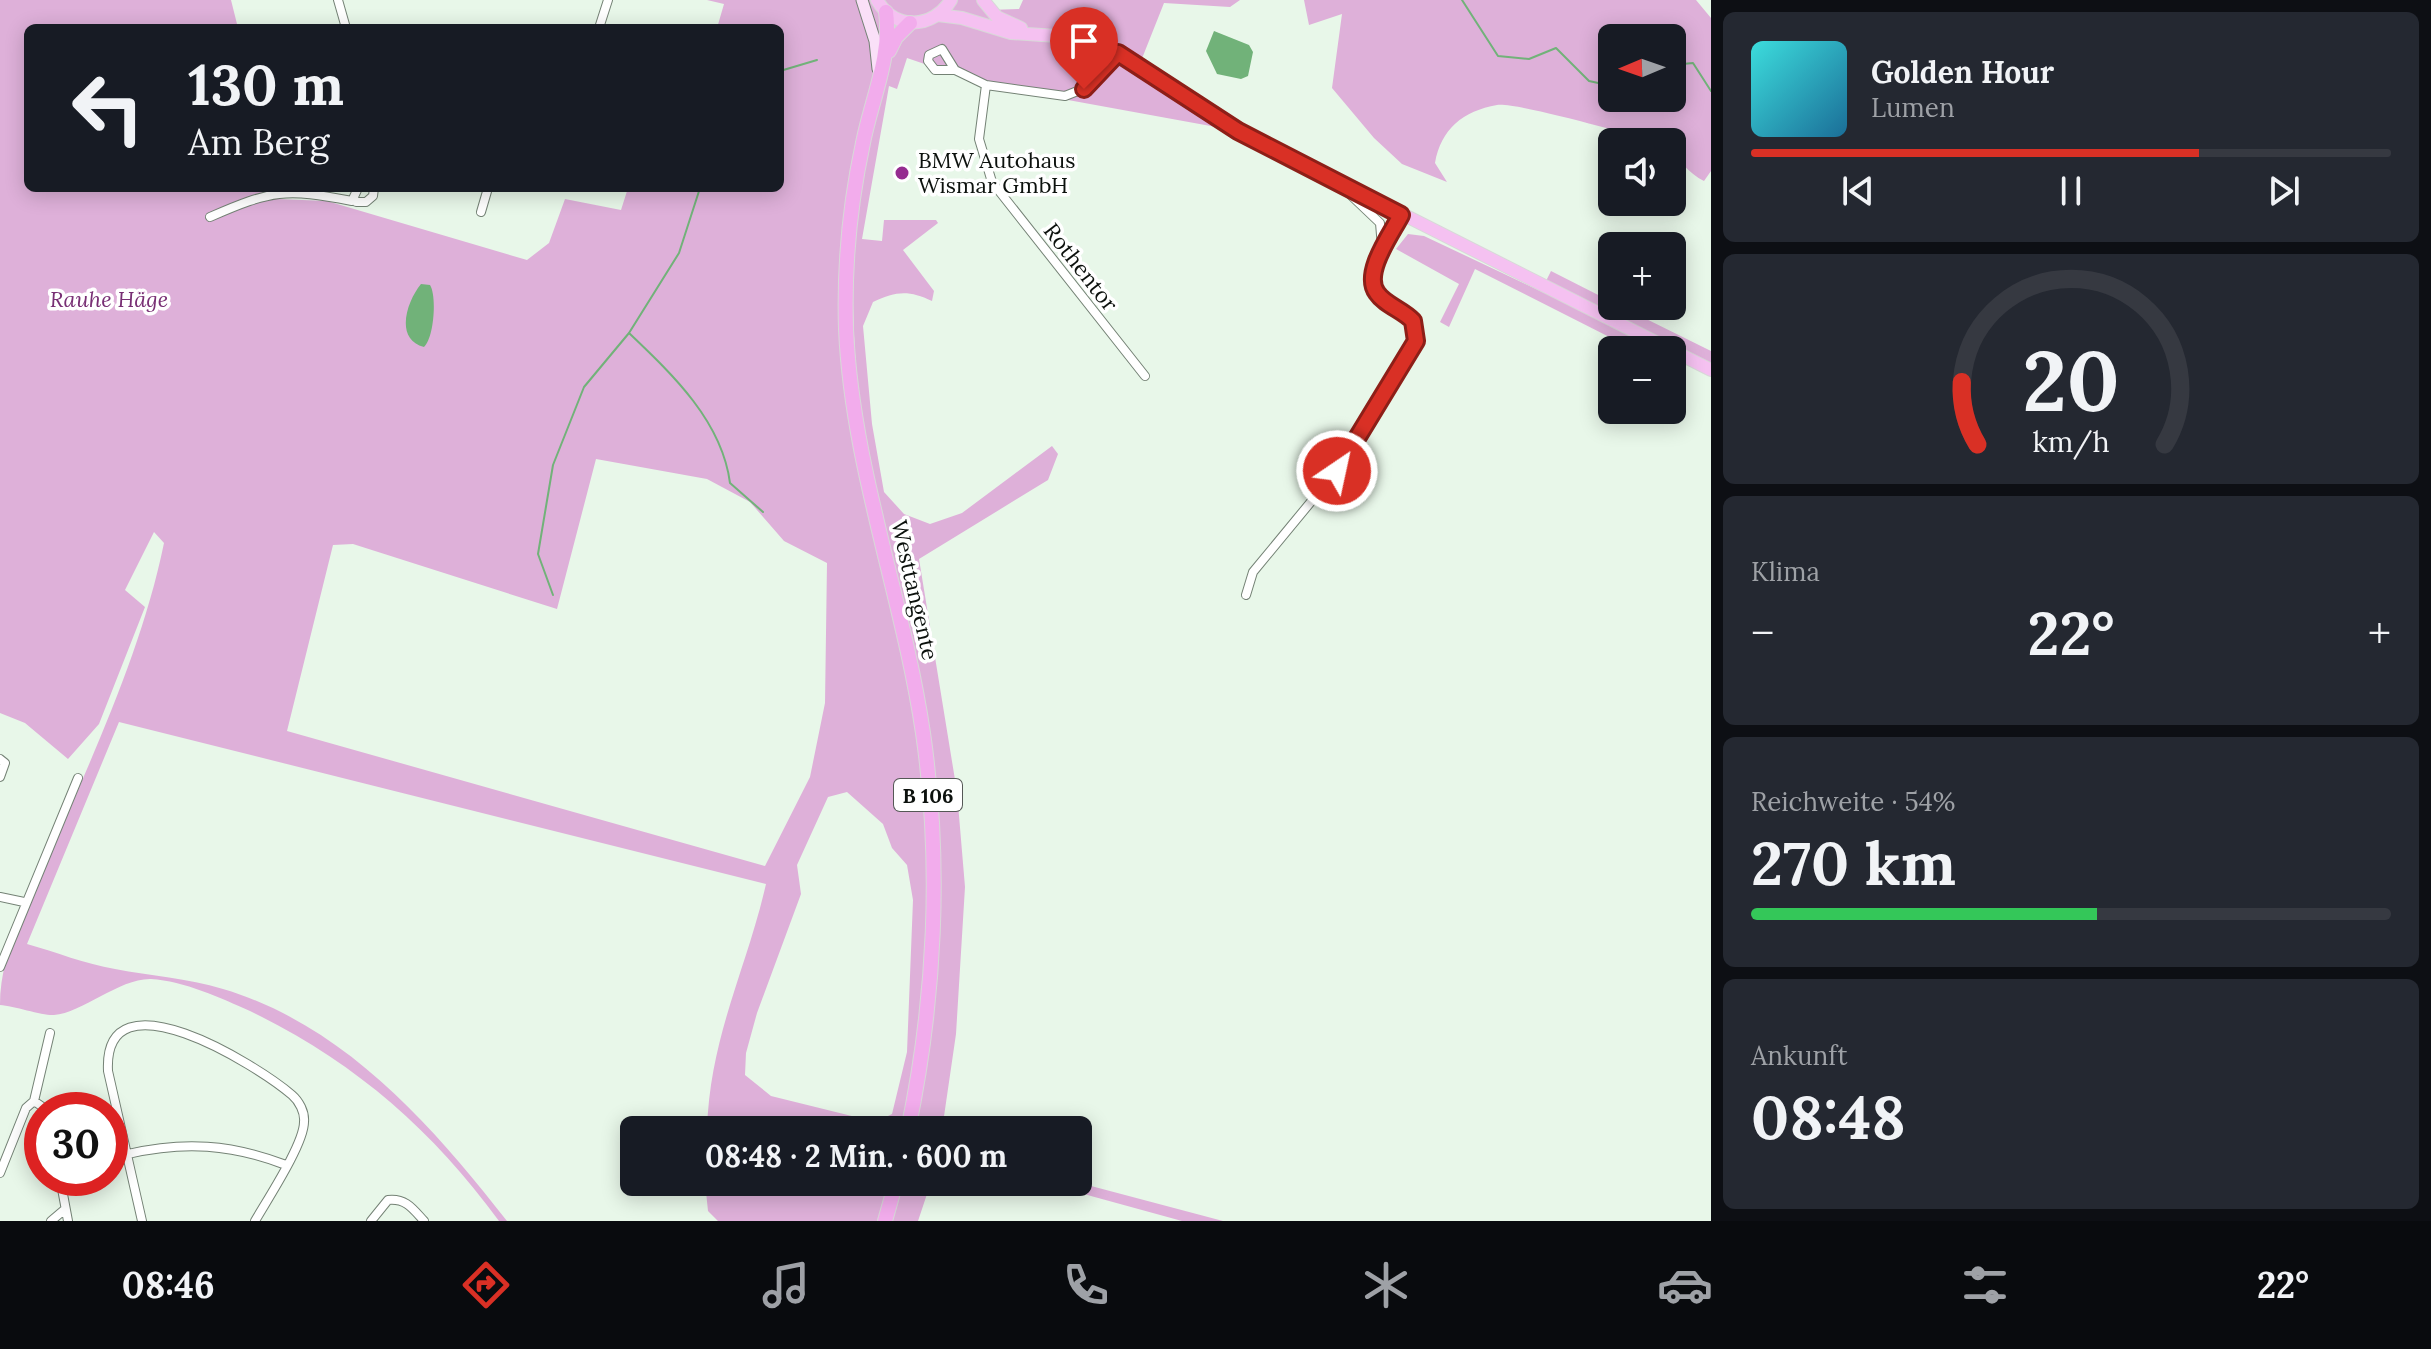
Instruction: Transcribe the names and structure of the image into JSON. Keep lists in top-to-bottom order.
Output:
{
  "streets": {
    "highway": ["Westtangente", "B 106"],
    "street": ["Rothentor"]
  },
  "crossings": [
    ["Westtangente", "B 106"]
  ],
  "parks": ["Rauhe Häge"],
  "places": ["BMW Autohaus Wismar GmbH"],
  "north": "left",
  "page": {
    "map_buttons": ["+", "−"],
    "turn": ["130 m", "Am Berg"],
    "song": ["Golden Hour", "Lumen"],
    "tile": [
      "Klima",
      ["Reichweite · 54%", "270 km"],
      ["Ankunft", "08:48"]
    ],
    "heat": ["−", "22°", "+"],
    "limit": "30",
    "trip": "08:48 · 2 Min. · 600 m",
    "tabs": ["08:46", "22°"],
    "gauge": ["20", "km/h"]
  }
}
